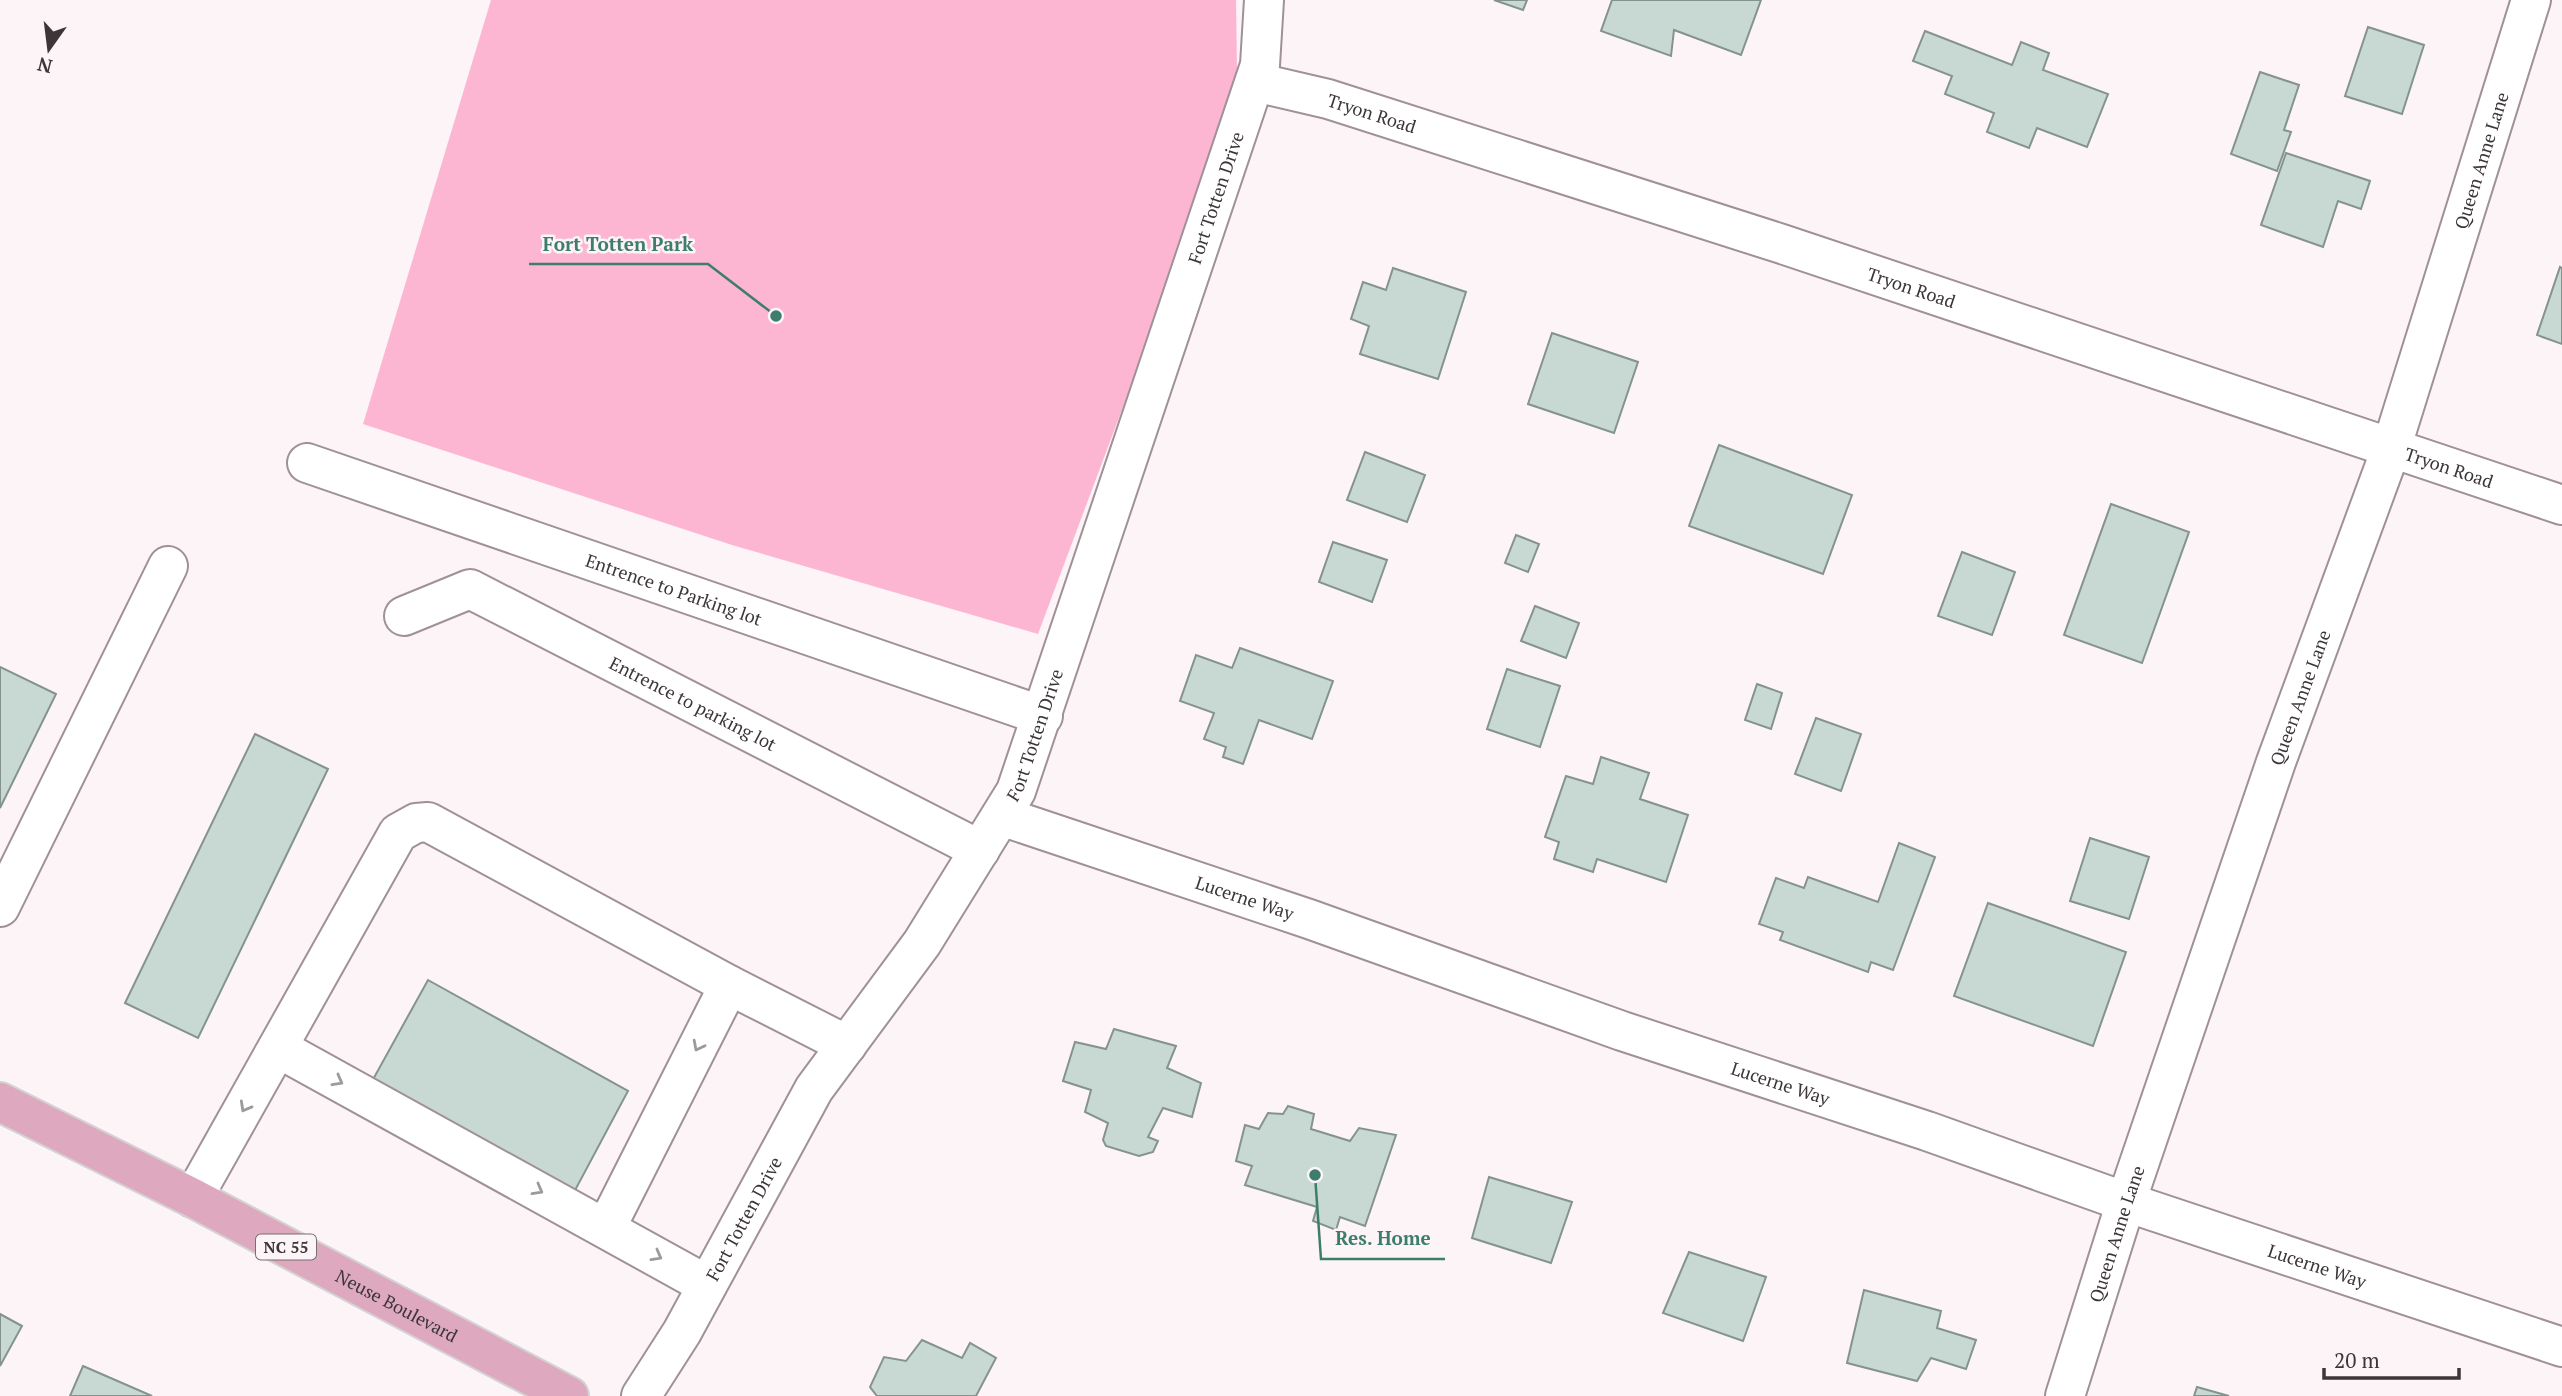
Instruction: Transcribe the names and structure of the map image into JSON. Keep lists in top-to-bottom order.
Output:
{
  "streets": {
    "main road": ["NC 55", "Neuse Boulevard"],
    "street": [
      "Tryon Road",
      "Queen Anne Lane",
      "Fort Totten Drive",
      "Entrence to Parking lot",
      "Entrence to parking lot",
      "Lucerne Way"
    ]
  },
  "crossings": [
    ["Tryon Road", "Queen Anne Lane"],
    ["Tryon Road", "Fort Totten Drive"],
    ["Queen Anne Lane", "Lucerne Way"],
    ["Fort Totten Drive", "Entrence to Parking lot"],
    ["Fort Totten Drive", "Entrence to parking lot"],
    ["Fort Totten Drive", "Lucerne Way"]
  ],
  "places": ["Fort Totten Park", "Res. Home"],
  "scale_bar": "20 m",
  "north": "bottom"
}
